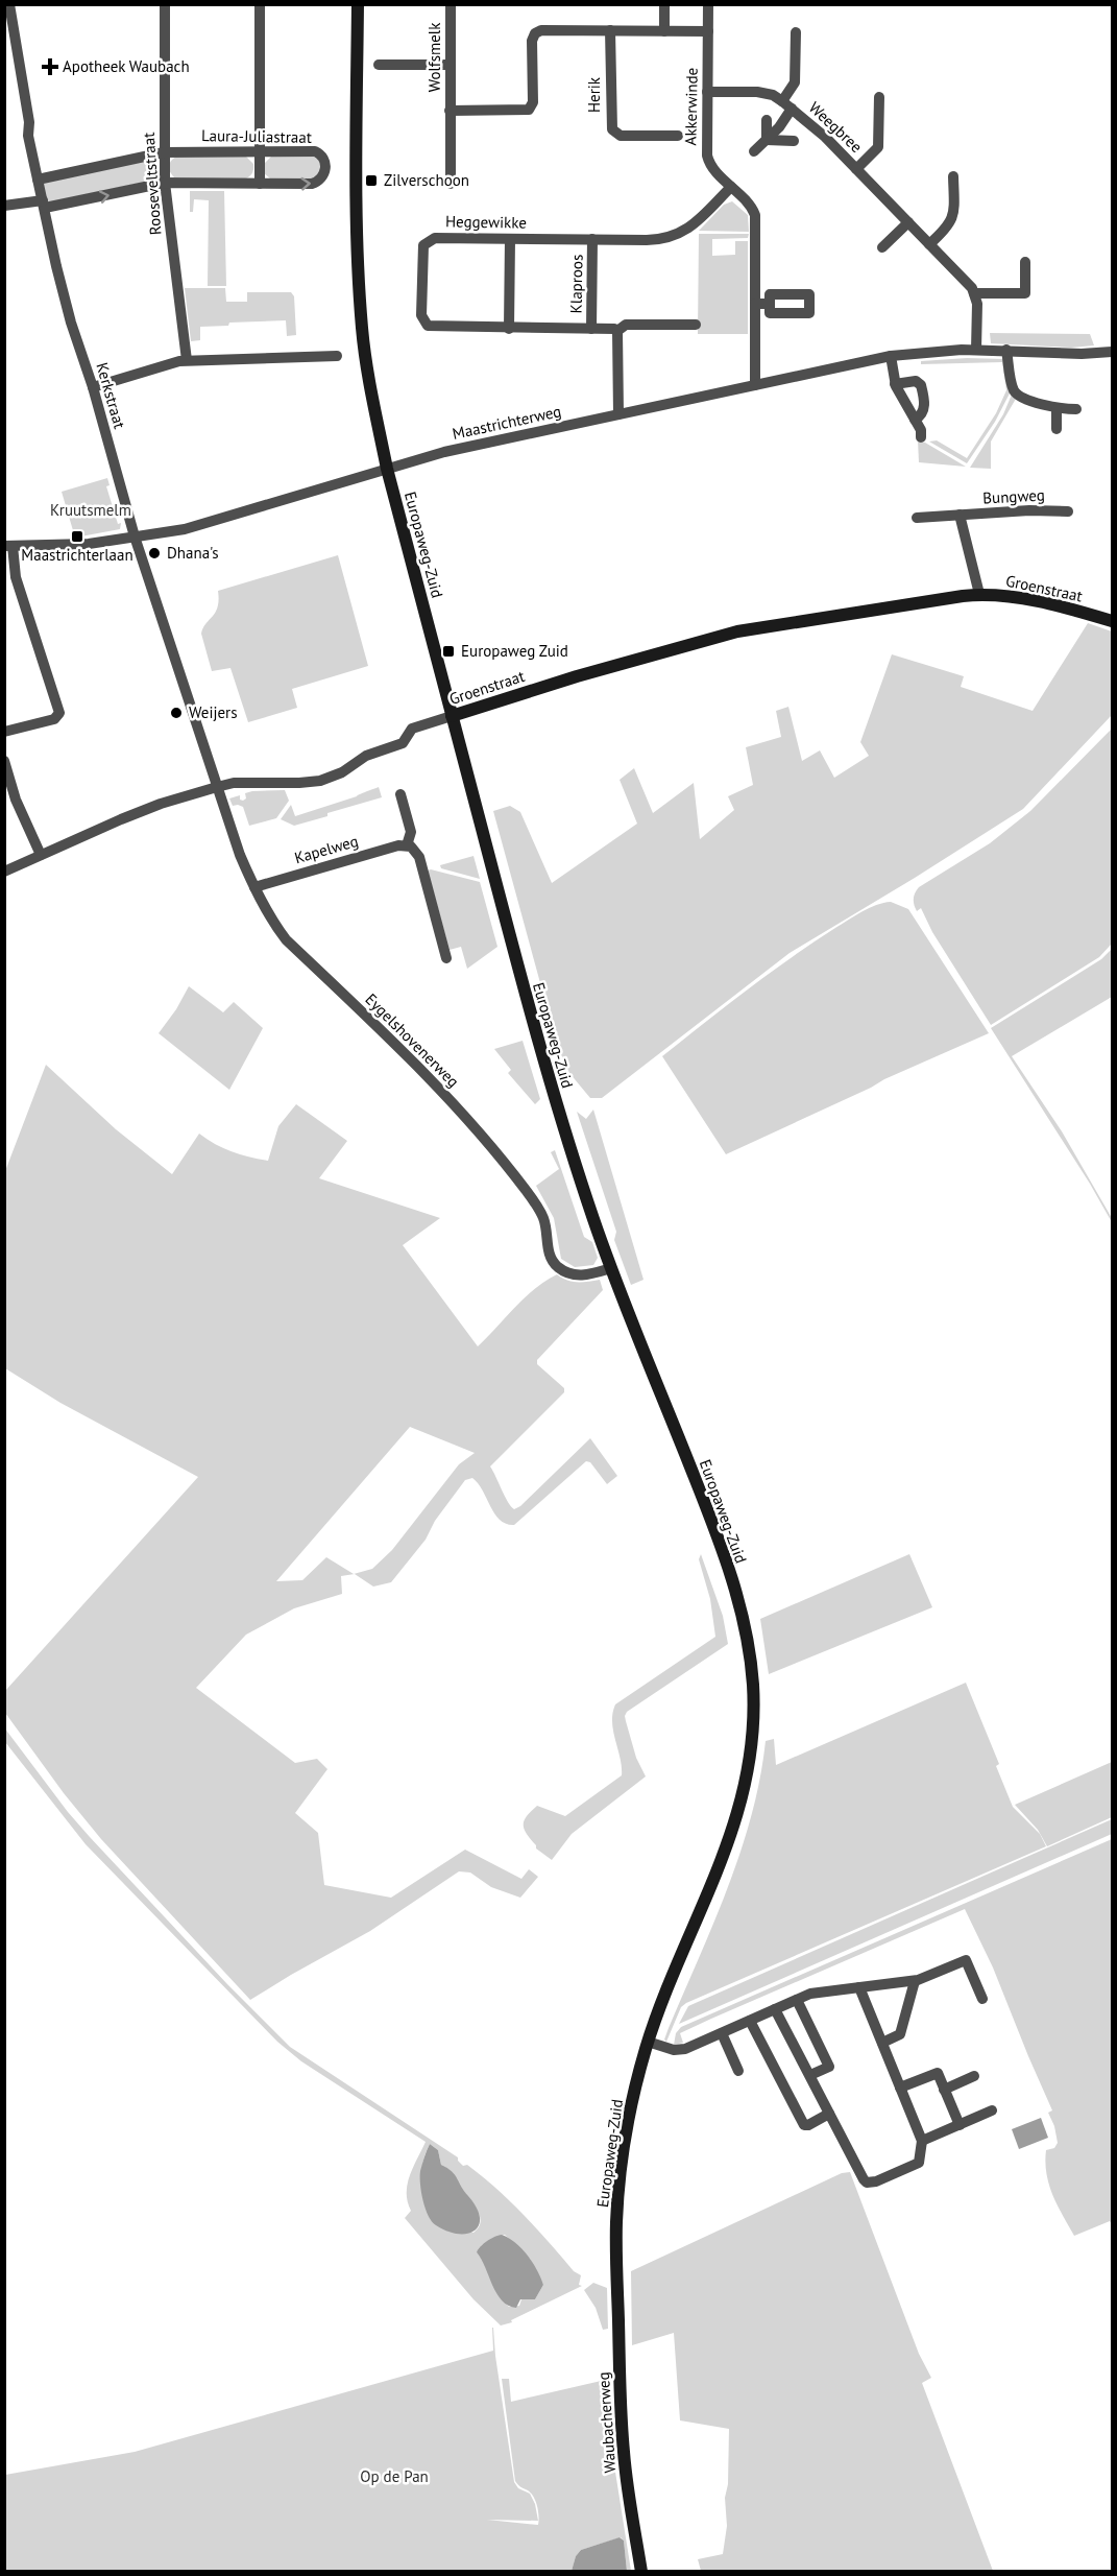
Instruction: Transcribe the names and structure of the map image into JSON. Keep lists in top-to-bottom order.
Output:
{
  "streets": {
    "street": [
      "Wolfsmelk",
      "Herik",
      "Akkerwinde",
      "Weegbree",
      "Laura-Juliastraat",
      "Rooseveltstraat",
      "Heggewikke",
      "Klaproos",
      "Kerkstraat",
      "Maastrichterweg",
      "Bungweg",
      "Europaweg-Zuid",
      "Groenstraat",
      "Kapelweg",
      "Eygelshovenerweg",
      "Waubacherweg"
    ]
  },
  "crossings": [
    ["Wolfsmelk", "Herik"],
    ["Wolfsmelk", "Akkerwinde"],
    ["Akkerwinde", "Weegbree"],
    ["Akkerwinde", "Heggewikke"],
    ["Akkerwinde", "Maastrichterweg"],
    ["Laura-Juliastraat", "Rooseveltstraat"],
    ["Laura-Juliastraat", "Kerkstraat"],
    ["Heggewikke", "Klaproos"],
    ["Kerkstraat", "Maastrichterweg"],
    ["Kerkstraat", "Groenstraat"],
    ["Kerkstraat", "Eygelshovenerweg"],
    ["Maastrichterweg", "Europaweg-Zuid"],
    ["Europaweg-Zuid", "Groenstraat"],
    ["Europaweg-Zuid", "Eygelshovenerweg"],
    ["Europaweg-Zuid", "Waubacherweg"],
    ["Groenstraat", "Eygelshovenerweg"],
    ["Kapelweg", "Eygelshovenerweg"]
  ],
  "parks": ["Kruutsmelm", "Op de Pan"],
  "places": {
    "health": ["Apotheek Waubach"],
    "transit": ["Zilverschoon", "Maastrichterlaan", "Europaweg Zuid"],
    "other": ["Dhana's", "Weijers"]
  }
}
